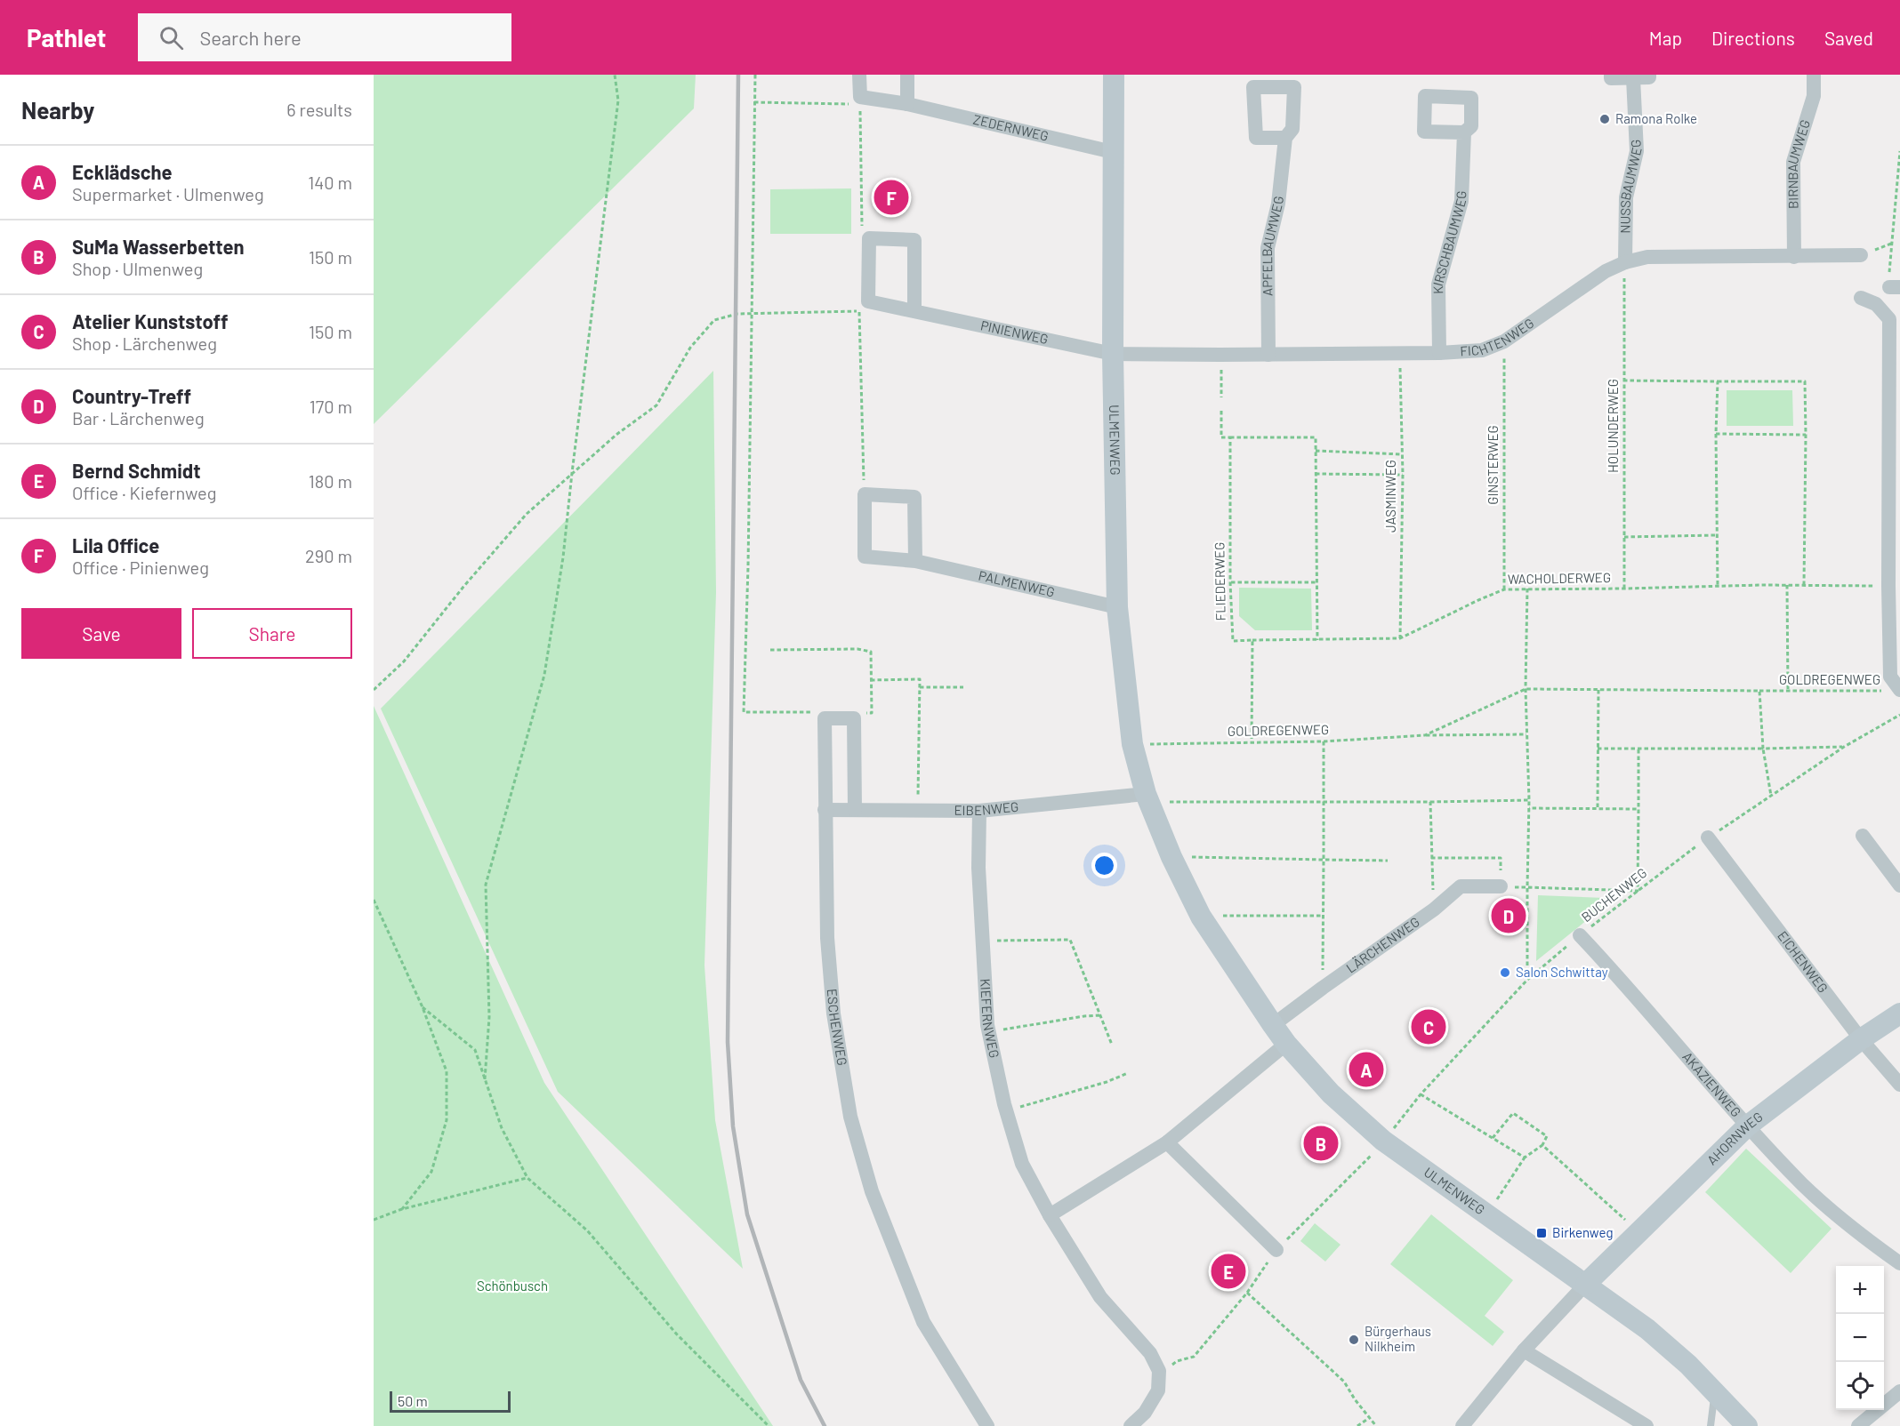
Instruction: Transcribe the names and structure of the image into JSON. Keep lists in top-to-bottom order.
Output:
{
  "streets": {
    "street": [
      "ZEDERNWEG",
      "BIRNBAUMWEG",
      "NUSSBAUMWEG",
      "KIRSCHBAUMWEG",
      "APFELBAUMWEG",
      "PINIENWEG",
      "FICHTENWEG",
      "ULMENWEG",
      "PALMENWEG",
      "EIBENWEG",
      "LÄRCHENWEG",
      "EICHENWEG",
      "KIEFERNWEG",
      "ESCHENWEG",
      "AKAZIENWEG",
      "AHORNWEG"
    ],
    "path": [
      "HOLUNDERWEG",
      "GINSTERWEG",
      "JASMINWEG",
      "WACHOLDERWEG",
      "FLIEDERWEG",
      "GOLDREGENWEG",
      "BUCHENWEG"
    ]
  },
  "crossings": [
    ["ZEDERNWEG", "ULMENWEG"],
    ["BIRNBAUMWEG", "FICHTENWEG"],
    ["NUSSBAUMWEG", "FICHTENWEG"],
    ["NUSSBAUMWEG", "HOLUNDERWEG"],
    ["KIRSCHBAUMWEG", "FICHTENWEG"],
    ["APFELBAUMWEG", "FICHTENWEG"],
    ["PINIENWEG", "FICHTENWEG"],
    ["PINIENWEG", "ULMENWEG"],
    ["FICHTENWEG", "HOLUNDERWEG"],
    ["FICHTENWEG", "ULMENWEG"],
    ["FICHTENWEG", "GINSTERWEG"],
    ["FICHTENWEG", "JASMINWEG"],
    ["HOLUNDERWEG", "WACHOLDERWEG"],
    ["ULMENWEG", "PALMENWEG"],
    ["ULMENWEG", "GOLDREGENWEG"],
    ["ULMENWEG", "EIBENWEG"],
    ["ULMENWEG", "BUCHENWEG"],
    ["ULMENWEG", "LÄRCHENWEG"],
    ["ULMENWEG", "AHORNWEG"],
    ["GINSTERWEG", "WACHOLDERWEG"],
    ["JASMINWEG", "WACHOLDERWEG"],
    ["WACHOLDERWEG", "FLIEDERWEG"],
    ["GOLDREGENWEG", "BUCHENWEG"],
    ["EIBENWEG", "KIEFERNWEG"],
    ["EIBENWEG", "ESCHENWEG"],
    ["BUCHENWEG", "EICHENWEG"],
    ["BUCHENWEG", "AKAZIENWEG"],
    ["EICHENWEG", "AHORNWEG"],
    ["AKAZIENWEG", "AHORNWEG"]
  ],
  "parks": ["Schönbusch"],
  "places": {
    "other": ["Ramona Rolke", "Salon Schwittay", "Bürgerhaus Nilkheim"],
    "transit": ["Birkenweg"]
  },
  "scale_bar": "50 m",
  "page": {
    "header": "Pathlet",
    "search": "Search here",
    "nav": ["Map", "Directions", "Saved"],
    "heading": ["Nearby", "6 results"],
    "list": [
      {
        "mark": "A",
        "name": "Ecklädsche",
        "note": "Supermarket · Ulmenweg",
        "value": "140 m"
      },
      {
        "mark": "B",
        "name": "SuMa Wasserbetten",
        "note": "Shop · Ulmenweg",
        "value": "150 m"
      },
      {
        "mark": "C",
        "name": "Atelier Kunststoff",
        "note": "Shop · Lärchenweg",
        "value": "150 m"
      },
      {
        "mark": "D",
        "name": "Country-Treff",
        "note": "Bar · Lärchenweg",
        "value": "170 m"
      },
      {
        "mark": "E",
        "name": "Bernd Schmidt",
        "note": "Office · Kiefernweg",
        "value": "180 m"
      },
      {
        "mark": "F",
        "name": "Lila Office",
        "note": "Office · Pinienweg",
        "value": "290 m"
      }
    ],
    "pins": [
      "F",
      "D",
      "C",
      "A",
      "B",
      "E"
    ],
    "buttons": ["Save", "Share"],
    "map_buttons": ["+", "−"],
    "scale": "50 m"
  }
}
